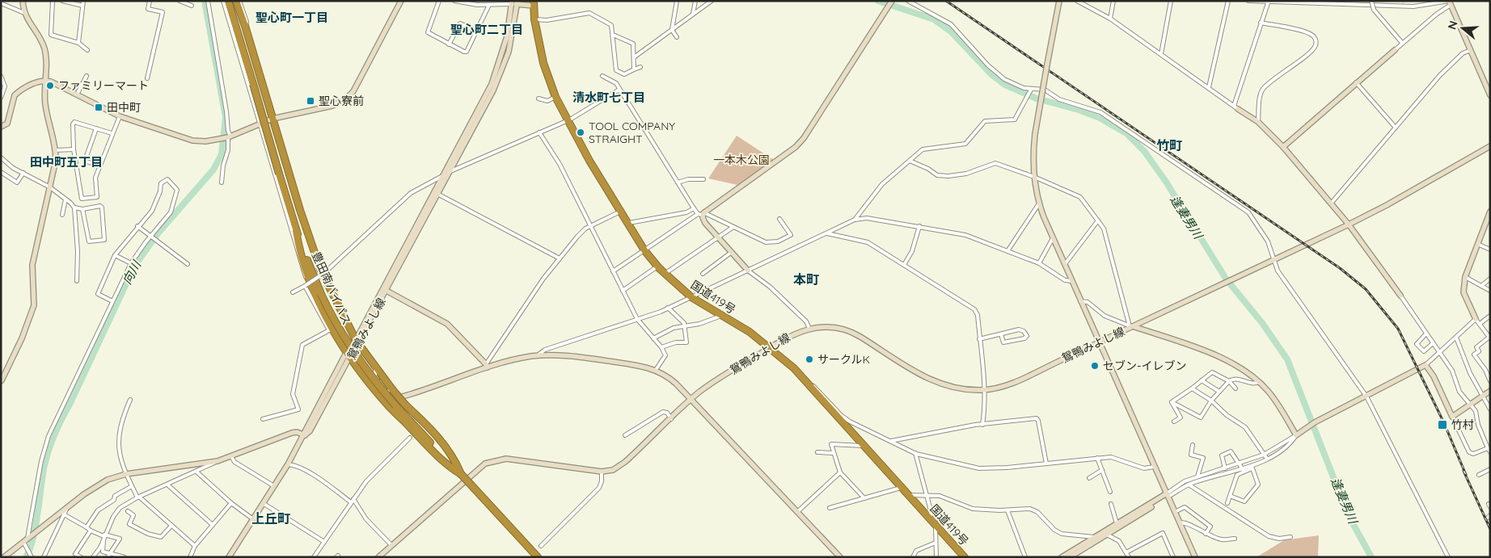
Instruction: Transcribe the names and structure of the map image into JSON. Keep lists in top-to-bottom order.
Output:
{
  "streets": {
    "highway": ["豊田南バイパス", "国道419号"],
    "street": ["鴛鴨みよし線"]
  },
  "crossings": [
    ["国道419号", "鴛鴨みよし線"]
  ],
  "districts": [
    "聖心町一丁目",
    "聖心町二丁目",
    "清水町七丁目",
    "竹町",
    "田中町五丁目",
    "本町",
    "上丘町"
  ],
  "water": ["逢妻男川", "向川"],
  "parks": ["一本木公園"],
  "places": {
    "other": [
      "ファミリーマート",
      "TOOL COMPANY STRAIGHT",
      "サークルK",
      "セブン-イレブン"
    ],
    "transit": ["聖心寮前", "田中町", "竹村"]
  },
  "north": "left"
}
